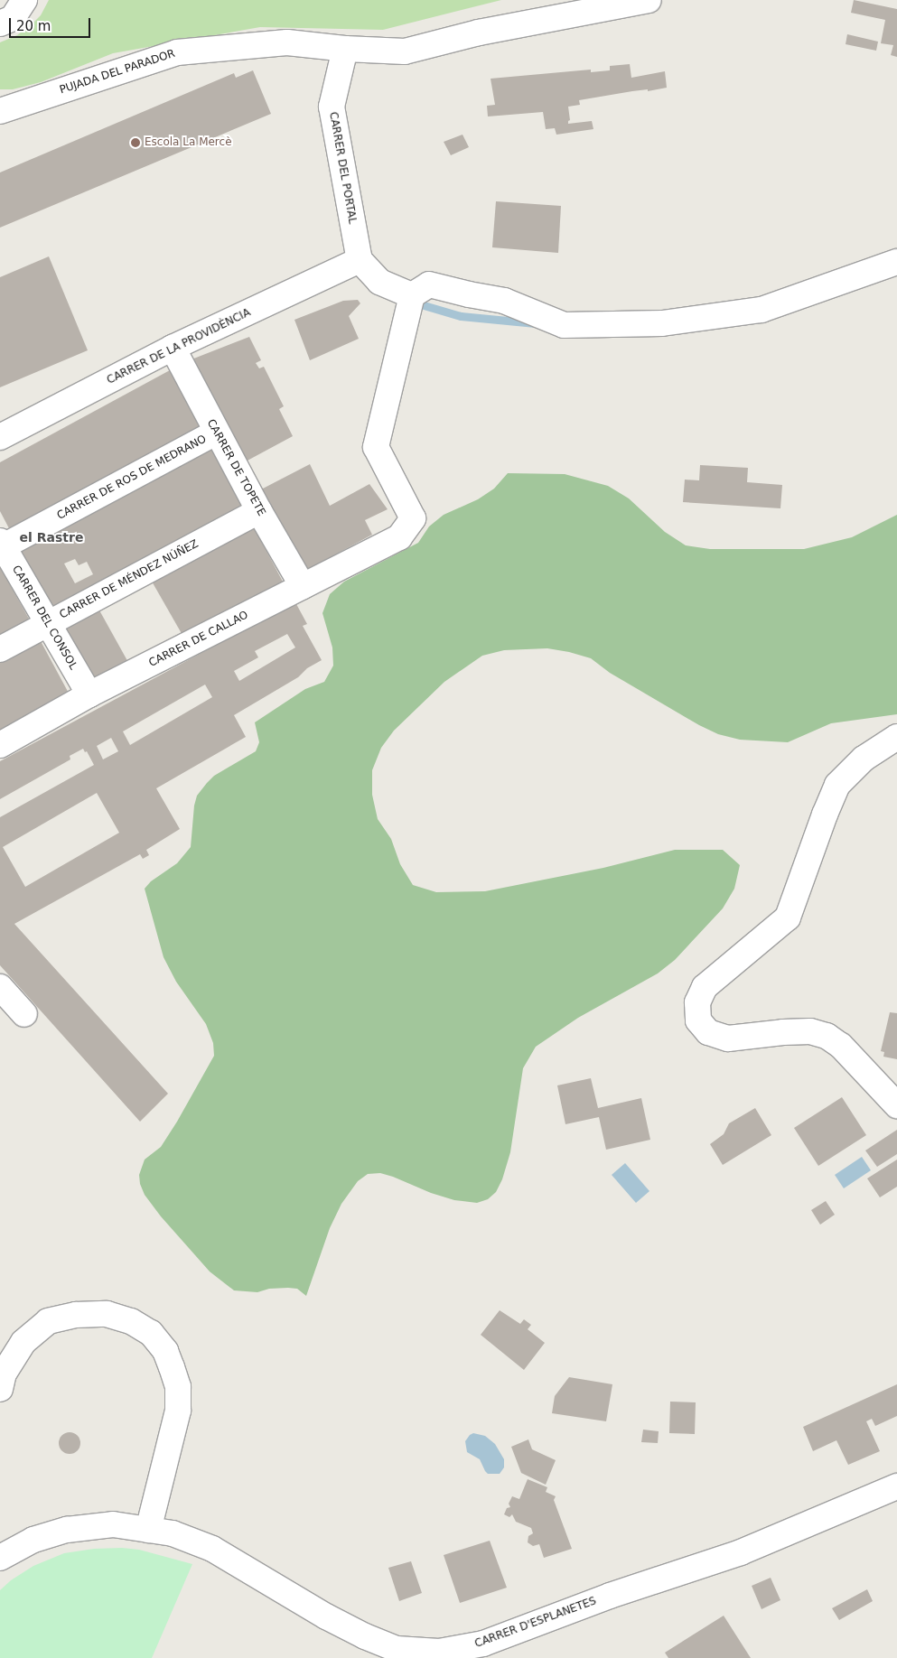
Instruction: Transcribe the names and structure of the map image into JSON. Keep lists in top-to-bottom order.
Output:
{
  "streets": {
    "street": [
      "PUJADA DEL PARADOR",
      "CARRER DEL PORTAL",
      "CARRER DE LA PROVIDÈNCIA",
      "CARRER DE TOPETE",
      "CARRER DE ROS DE MEDRANO",
      "CARRER DE MÉNDEZ NÚÑEZ",
      "CARRER DEL CONSOL",
      "CARRER DE CALLAO",
      "CARRER D'ESPLANETES"
    ]
  },
  "crossings": [
    ["PUJADA DEL PARADOR", "CARRER DEL PORTAL"],
    ["CARRER DEL PORTAL", "CARRER DE LA PROVIDÈNCIA"],
    ["CARRER DE LA PROVIDÈNCIA", "CARRER DE TOPETE"],
    ["CARRER DE TOPETE", "CARRER DE ROS DE MEDRANO"],
    ["CARRER DE TOPETE", "CARRER DE MÉNDEZ NÚÑEZ"],
    ["CARRER DE TOPETE", "CARRER DE CALLAO"],
    ["CARRER DE ROS DE MEDRANO", "CARRER DEL CONSOL"],
    ["CARRER DE MÉNDEZ NÚÑEZ", "CARRER DEL CONSOL"],
    ["CARRER DEL CONSOL", "CARRER DE CALLAO"]
  ],
  "districts": ["el Rastre"],
  "places": ["Escola La Mercè"],
  "scale_bar": "20 m"
}
